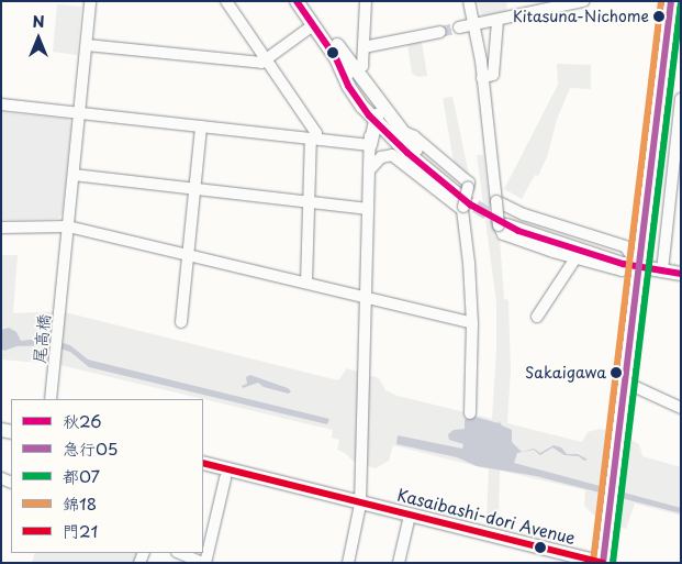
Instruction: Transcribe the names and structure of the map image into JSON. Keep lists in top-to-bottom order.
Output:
{
  "streets": {
    "main road": ["Kasaibashi-dori Avenue"],
    "street": ["尾高橋"]
  },
  "places": ["Kitasuna-Nichome", "Sakaigawa"],
  "lines": [
    "transit line 秋26",
    "transit line 急行05",
    "transit line 錦18",
    "transit line 都07",
    "transit line 門21"
  ],
  "legend": [
    "秋26",
    "急行05",
    "都07",
    "錦18",
    "門21"
  ],
  "north": "top"
}
